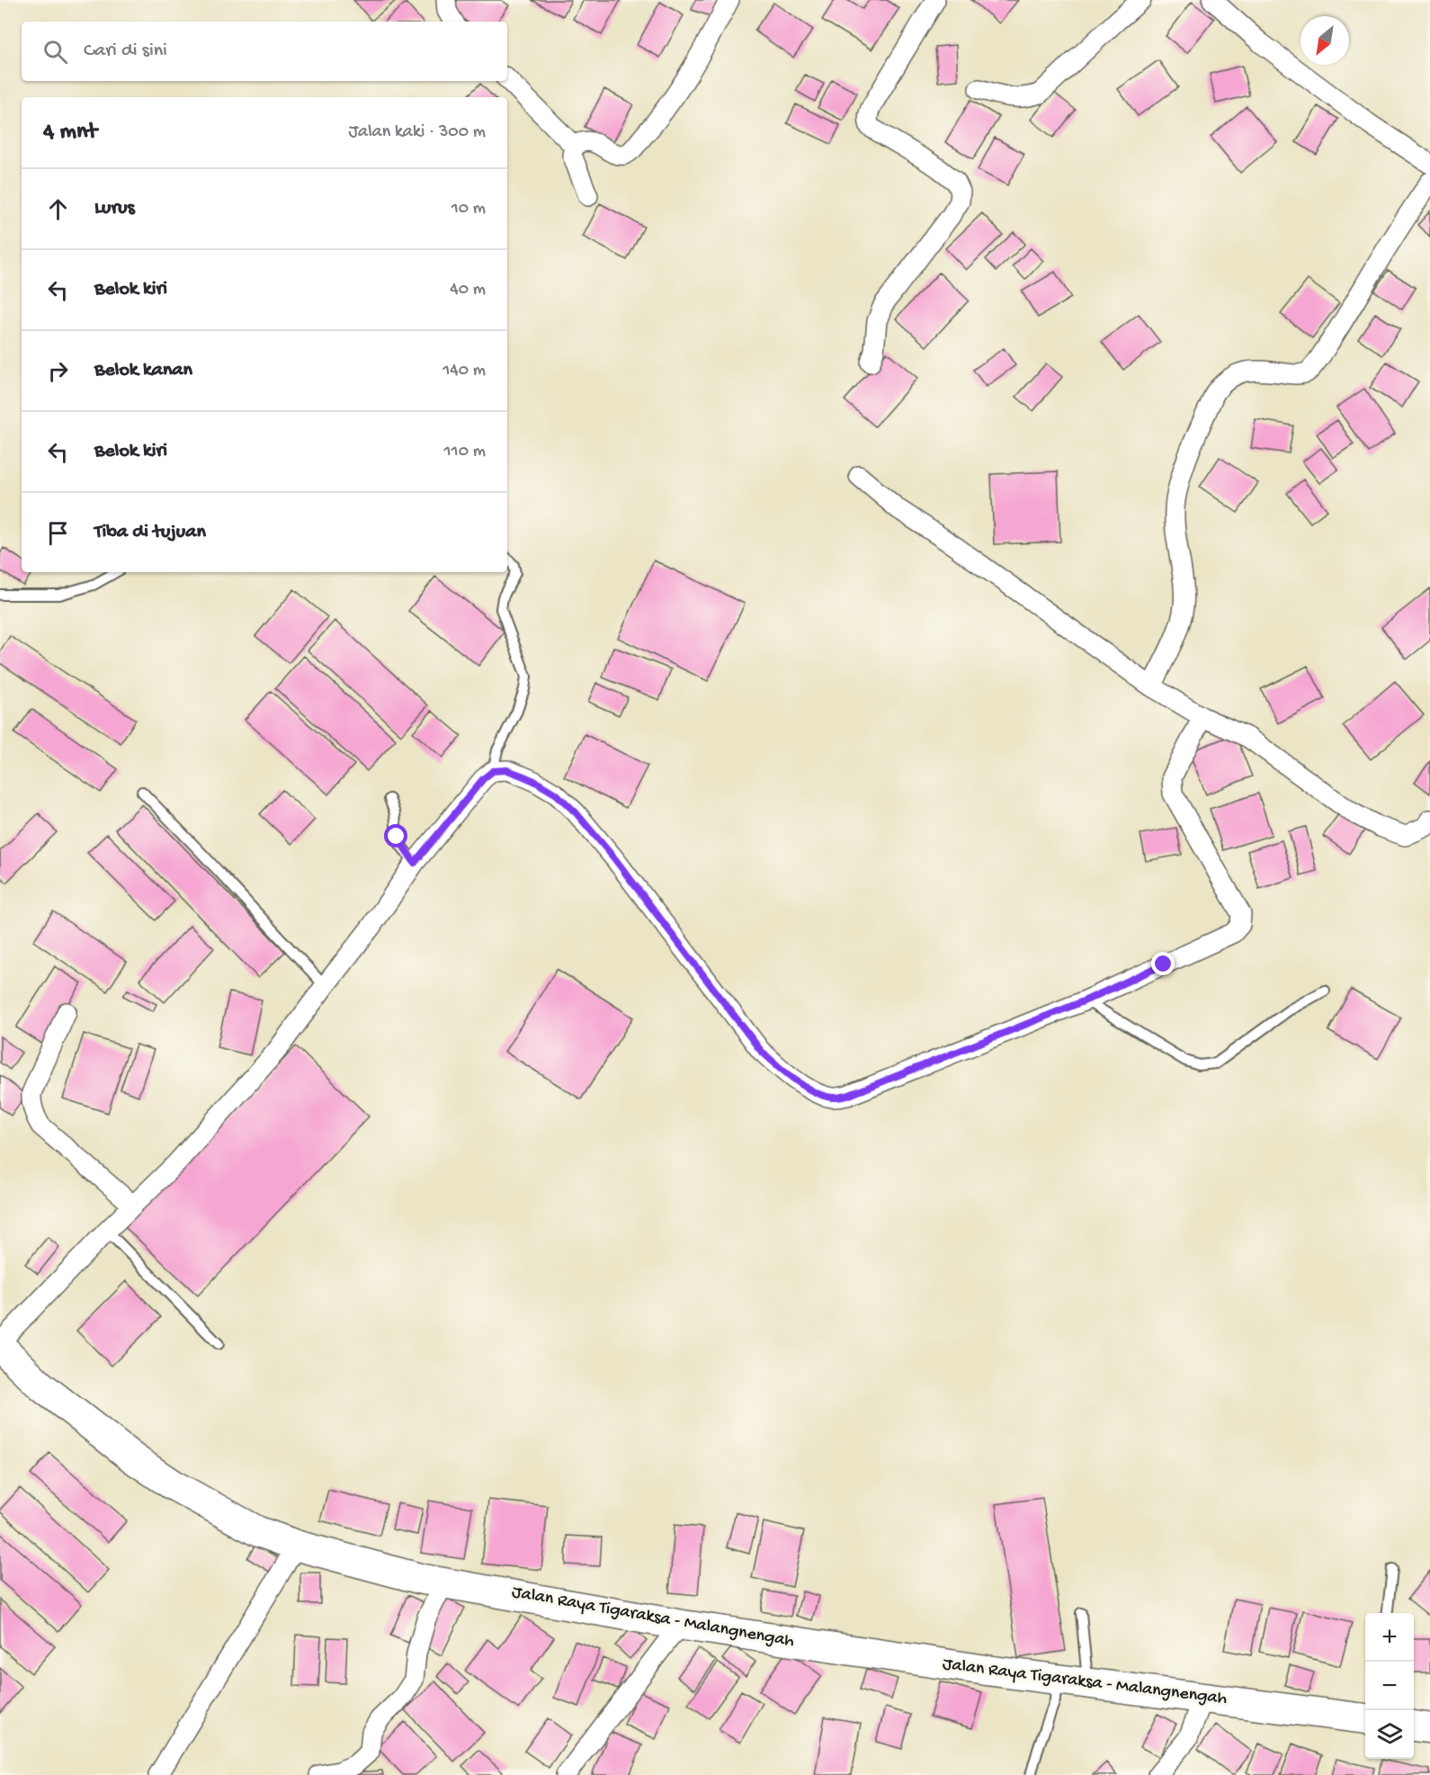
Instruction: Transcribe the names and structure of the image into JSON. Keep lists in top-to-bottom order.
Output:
{
  "streets": {
    "main road": ["Jalan Raya Tigaraksa - Malangnengah"]
  },
  "north": "bottom left",
  "page": {
    "search": "Cari di sini",
    "heading": ["4 mnt", "Jalan kaki · 300 m"],
    "list": [
      ["Lurus", "10 m"],
      ["Belok kiri", "40 m"],
      ["Belok kanan", "140 m"],
      ["Belok kiri", "110 m"],
      "Tiba di tujuan"
    ],
    "map_buttons": ["+", "−"]
  }
}
